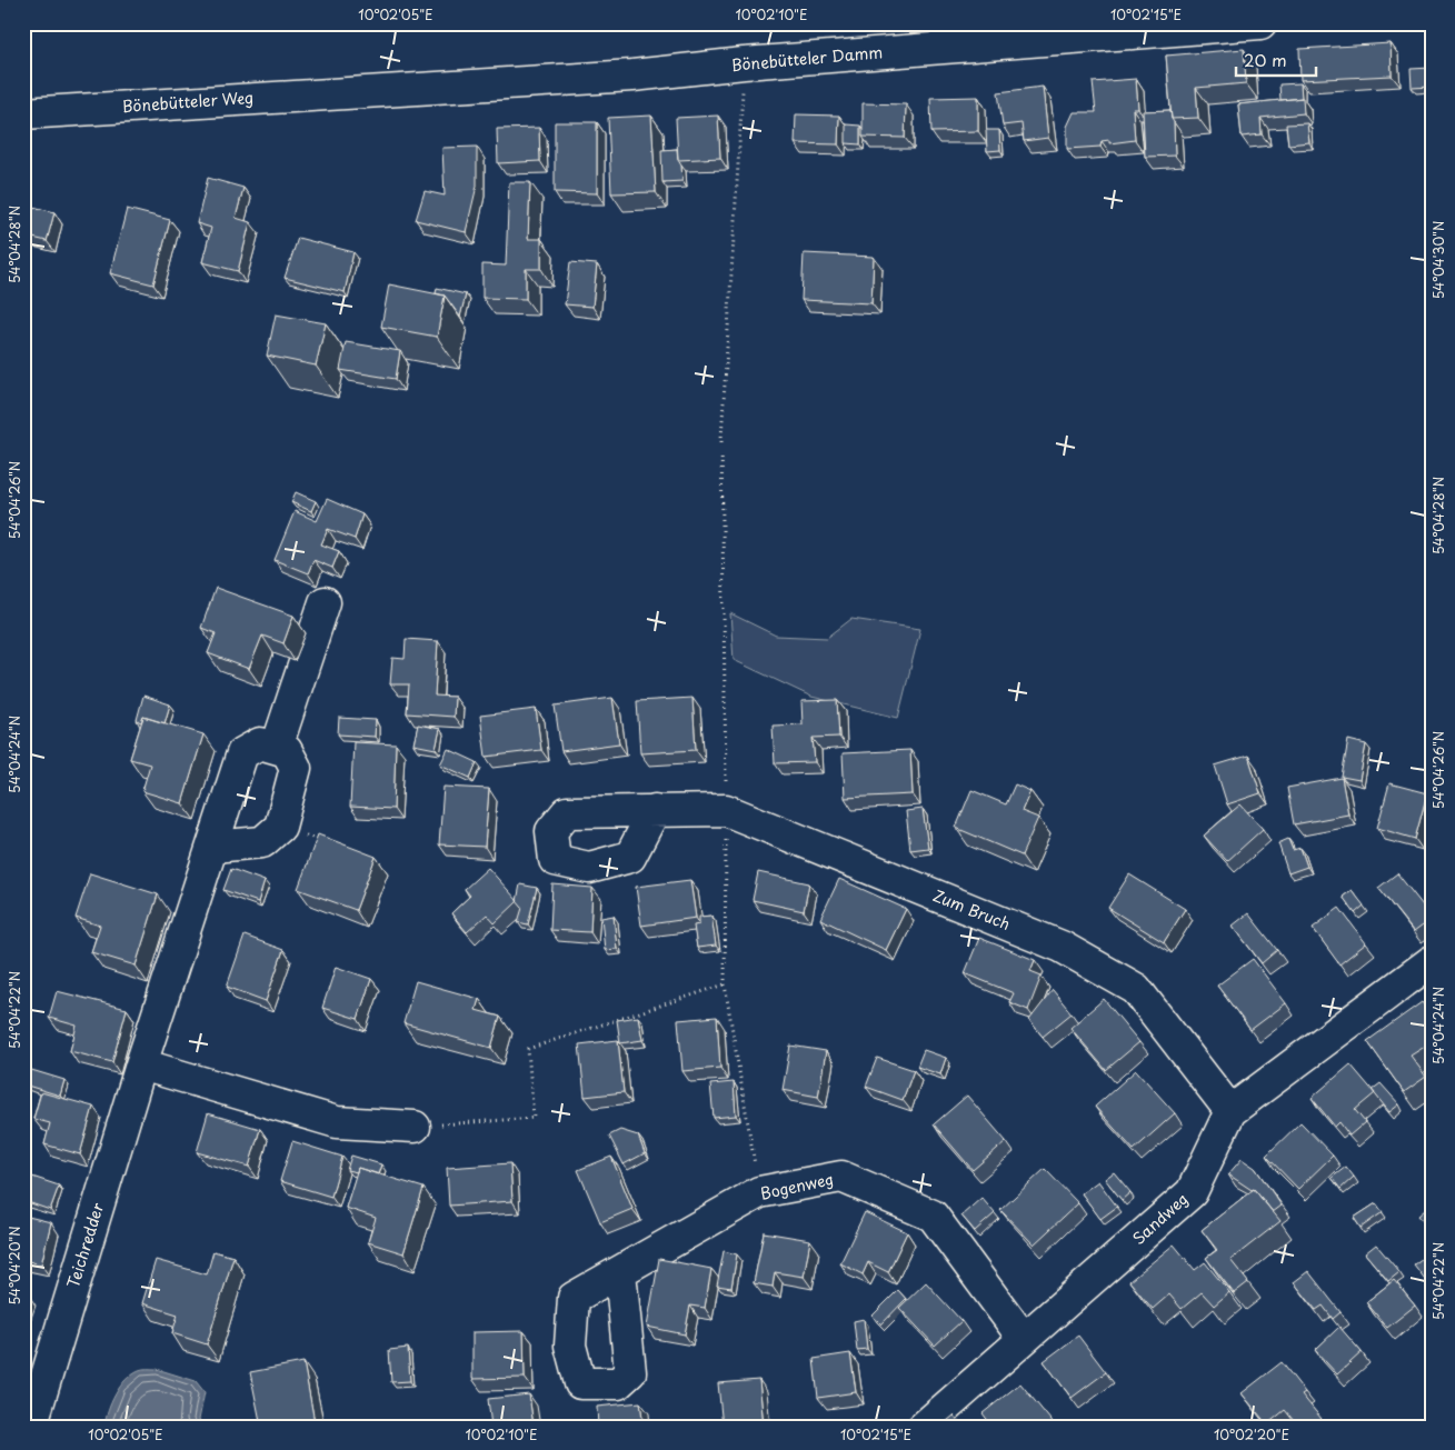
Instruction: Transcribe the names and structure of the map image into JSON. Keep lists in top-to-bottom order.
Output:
{
  "streets": {
    "street": [
      "Bönebütteler Damm",
      "Bönebütteler Weg",
      "Zum Bruch",
      "Bogenweg",
      "Sandweg",
      "Teichredder"
    ]
  },
  "crossings": [
    ["Bönebütteler Damm", "Bönebütteler Weg"],
    ["Zum Bruch", "Sandweg"],
    ["Bogenweg", "Sandweg"]
  ],
  "scale_bar": "20 m",
  "coordinates": [
    "10°02'05\"E",
    "10°02'10\"E",
    "10°02'15\"E",
    "54°04'28\"N",
    "54°04'30\"N",
    "54°04'26\"N",
    "54°04'24\"N",
    "54°04'22\"N",
    "54°04'20\"N",
    "10°02'20\"E"
  ]
}
